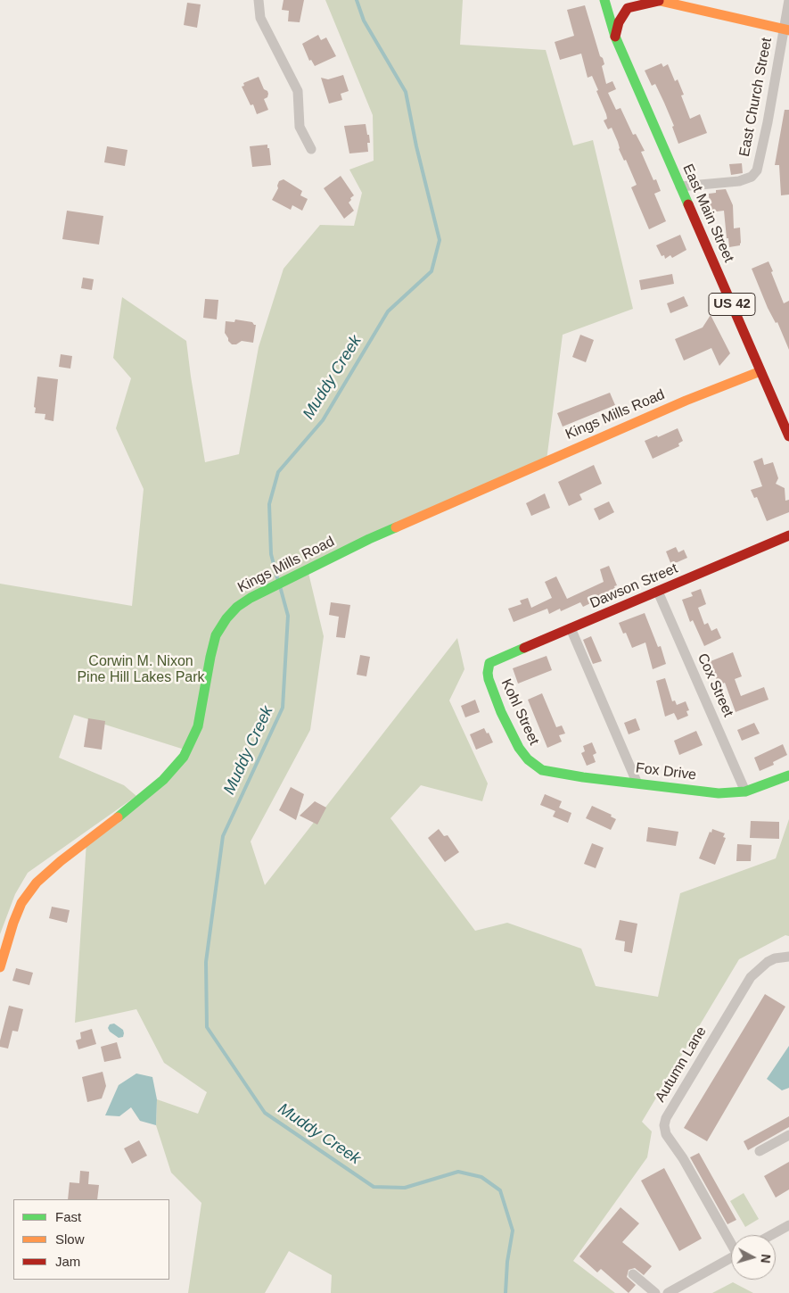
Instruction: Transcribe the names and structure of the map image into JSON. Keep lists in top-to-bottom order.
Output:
{
  "streets": {
    "street": [
      "East Church Street",
      "East Main Street",
      "US 42",
      "Kings Mills Road",
      "Dawson Street",
      "Cox Street",
      "Kohl Street",
      "Fox Drive",
      "Autumn Lane"
    ]
  },
  "crossings": [
    ["East Church Street", "East Main Street"],
    ["East Main Street", "Kings Mills Road"],
    ["Dawson Street", "Cox Street"],
    ["Dawson Street", "Kohl Street"],
    ["Cox Street", "Fox Drive"],
    ["Kohl Street", "Fox Drive"]
  ],
  "water": ["Muddy Creek"],
  "parks": ["Corwin M. Nixon Pine Hill Lakes Park"],
  "legend": ["Fast", "Slow", "Jam"],
  "north": "right"
}
